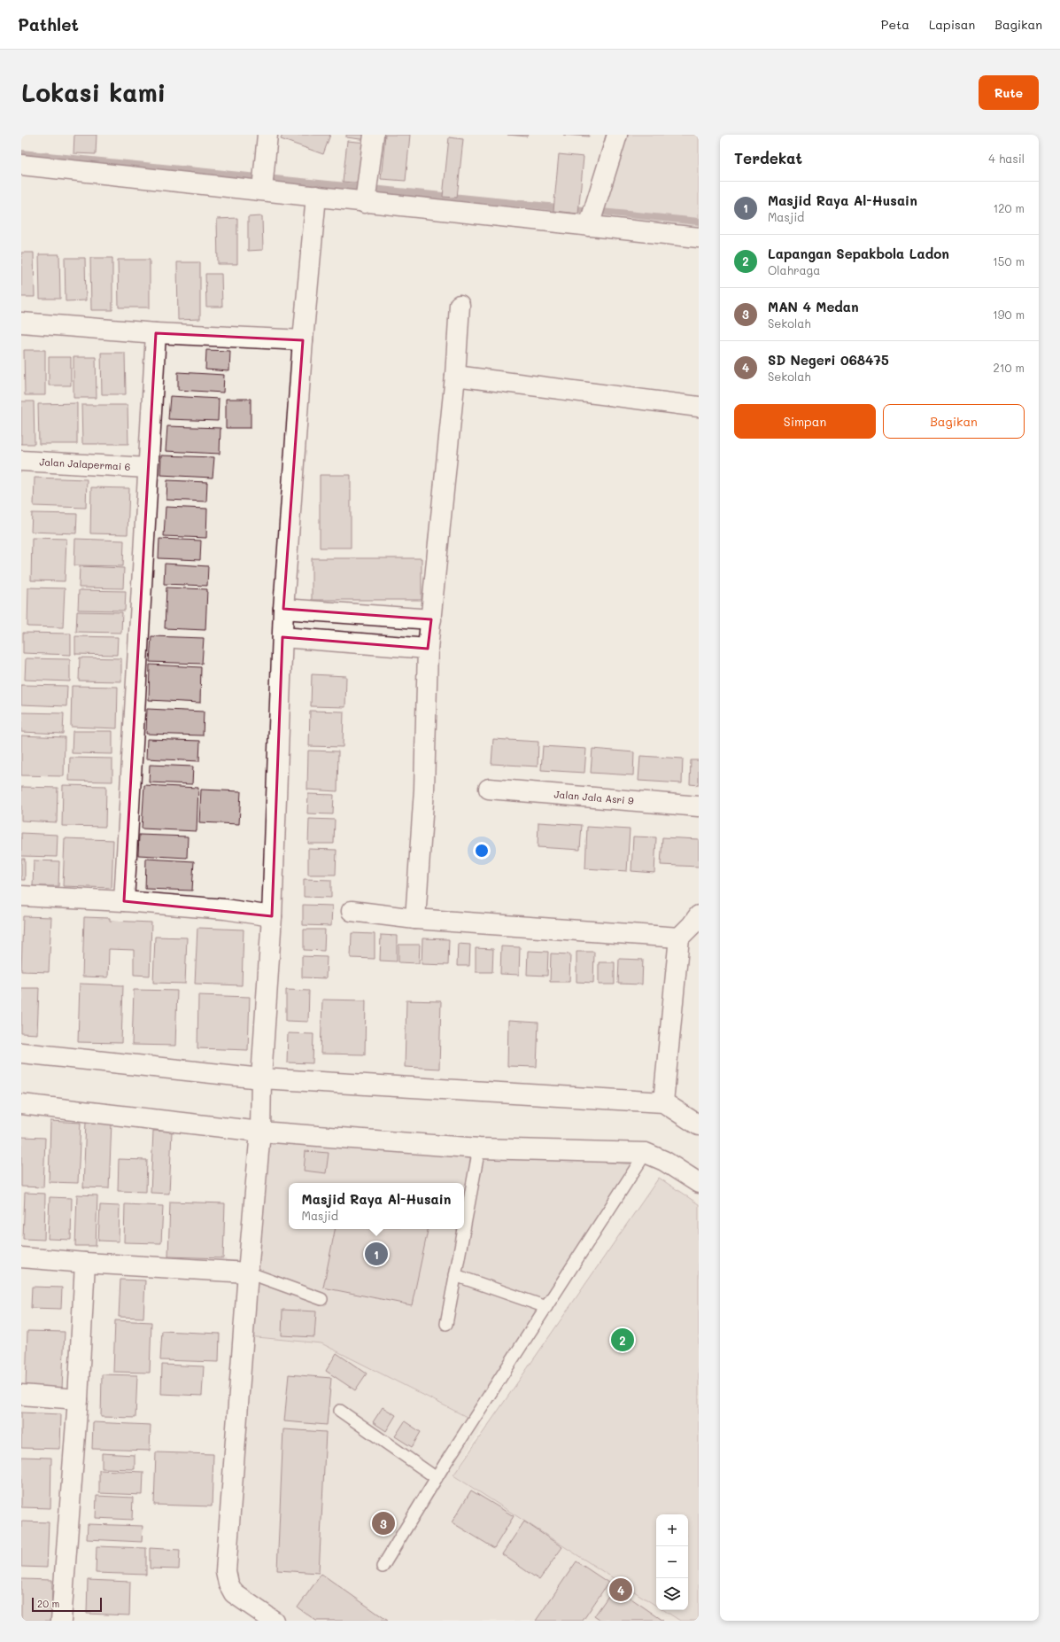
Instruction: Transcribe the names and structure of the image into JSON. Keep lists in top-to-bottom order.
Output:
{
  "streets": {
    "street": ["Jalan Jalapermai 6", "Jalan Jala Asri 9"]
  },
  "scale_bar": "20 m",
  "page": {
    "header": "Pathlet",
    "nav": ["Peta", "Lapisan", "Bagikan"],
    "buttons": [
      "Rute",
      ["Simpan", "Bagikan"]
    ],
    "title": "Lokasi kami",
    "heading": ["Terdekat", "4 hasil"],
    "list": [
      {
        "mark": "1",
        "name": "Masjid Raya Al-Husain",
        "note": "Masjid",
        "value": "120 m"
      },
      {
        "mark": "2",
        "name": "Lapangan Sepakbola Ladon",
        "note": "Olahraga",
        "value": "150 m"
      },
      {
        "mark": "3",
        "name": "MAN 4 Medan",
        "note": "Sekolah",
        "value": "190 m"
      },
      {
        "mark": "4",
        "name": "SD Negeri 068475",
        "note": "Sekolah",
        "value": "210 m"
      }
    ],
    "popup": ["Masjid Raya Al-Husain", "Masjid"],
    "pins": [
      "1",
      "2",
      "3",
      "4"
    ],
    "map_buttons": ["+", "−"],
    "scale": "20 m"
  }
}
